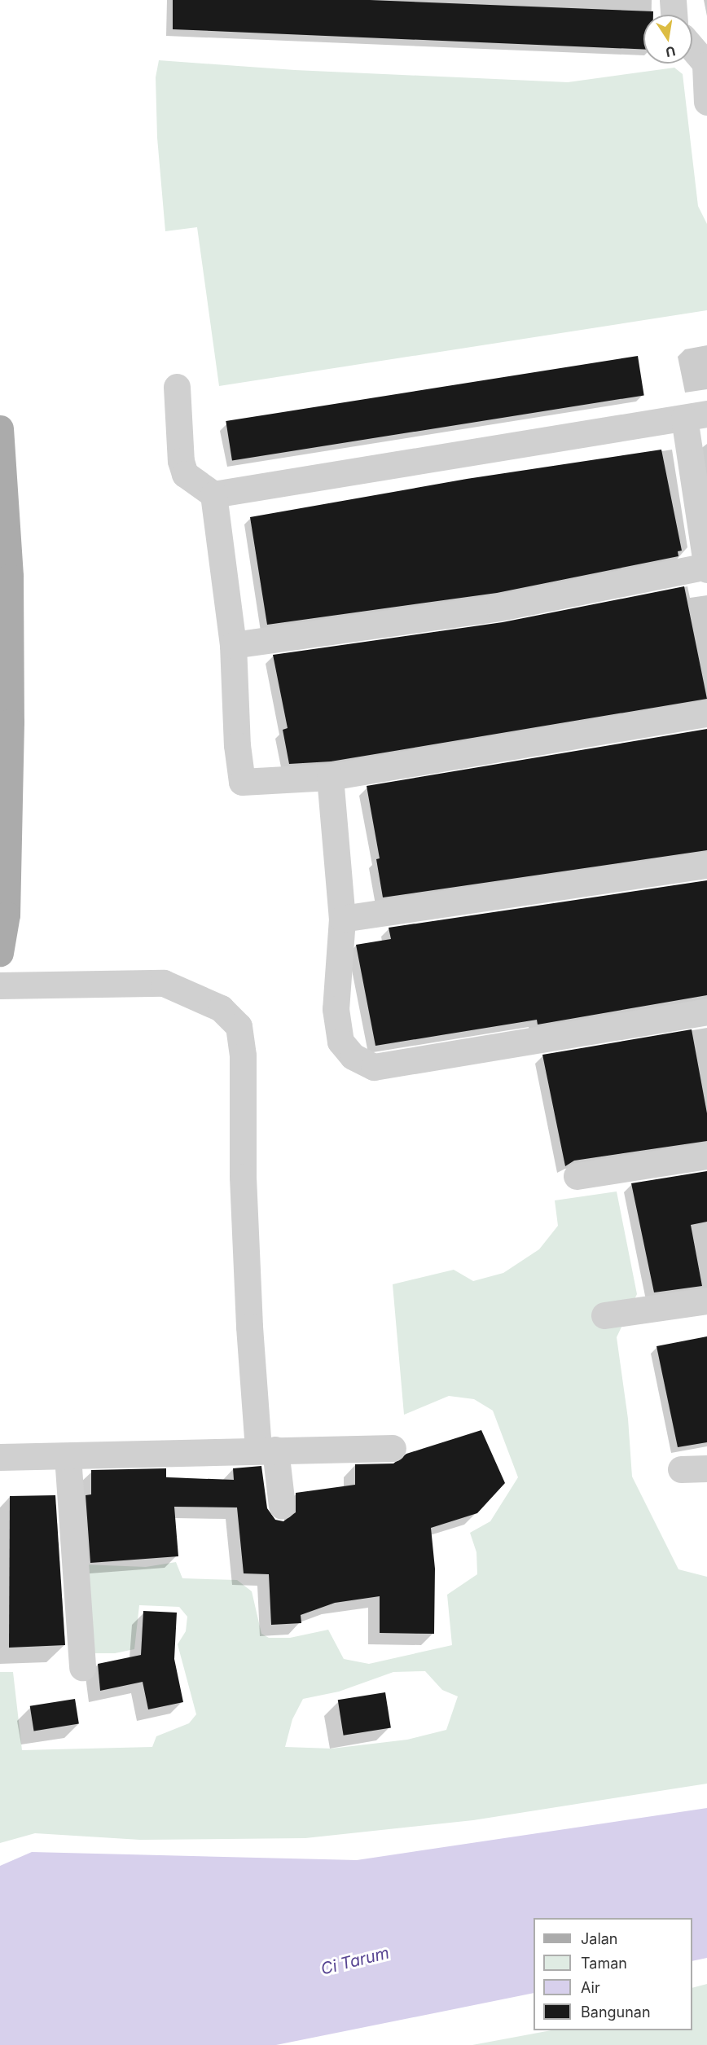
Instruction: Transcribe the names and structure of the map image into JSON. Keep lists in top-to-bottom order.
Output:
{
  "water": ["Ci Tarum"],
  "legend": [
    "Jalan",
    "Taman",
    "Air",
    "Bangunan"
  ],
  "north": "bottom"
}
